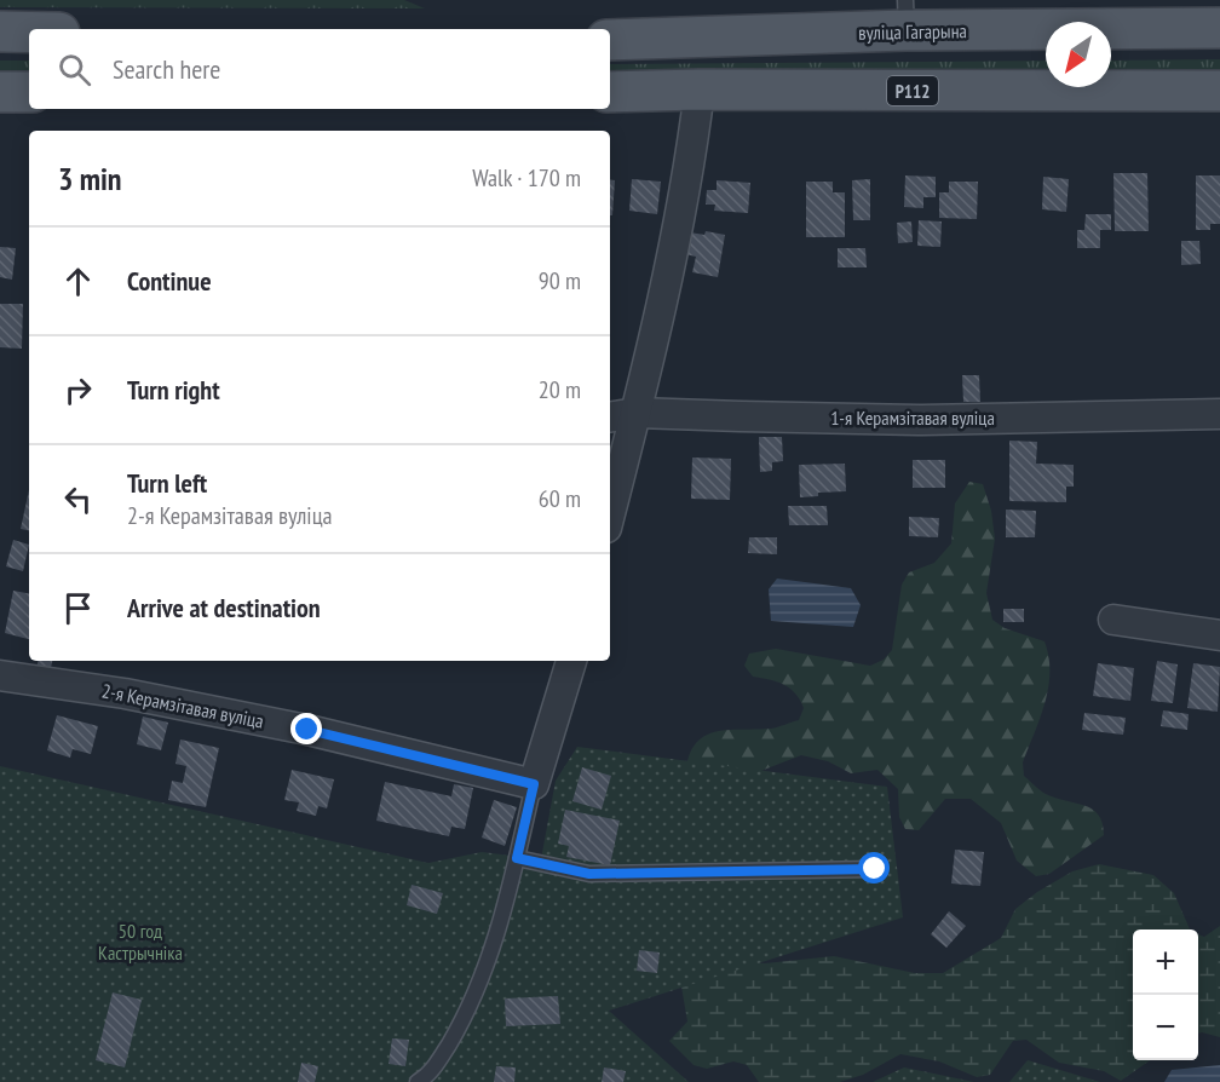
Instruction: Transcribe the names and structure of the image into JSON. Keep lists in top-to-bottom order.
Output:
{
  "streets": {
    "main road": ["вуліца Гагарына", "Р112"],
    "street": ["1-я Керамзітавая вуліца", "2-я Керамзітавая вуліца"]
  },
  "parks": ["50 год Кастрычніка"],
  "north": "bottom left",
  "page": {
    "search": "Search here",
    "heading": ["3 min", "Walk · 170 m"],
    "list": [
      ["Continue", "90 m"],
      ["Turn right", "20 m"],
      ["Turn left", "2-я Керамзітавая вуліца", "60 m"],
      "Arrive at destination"
    ],
    "map_buttons": ["+", "−"]
  }
}
